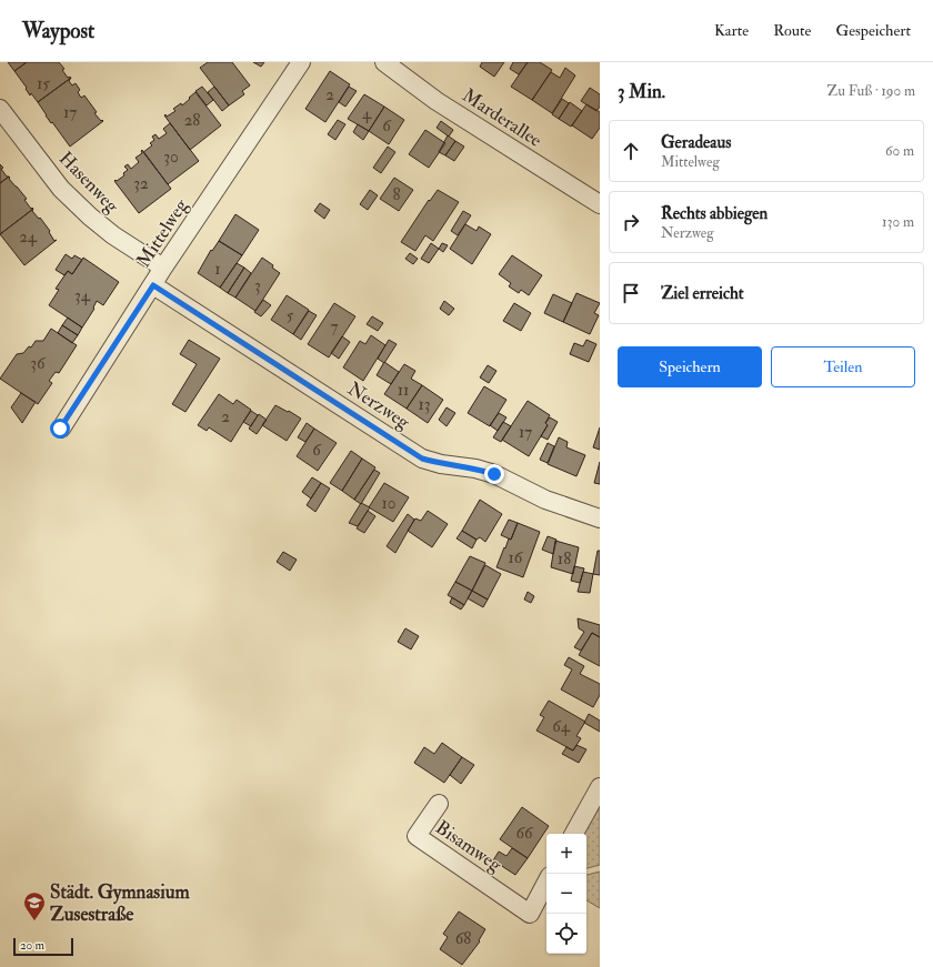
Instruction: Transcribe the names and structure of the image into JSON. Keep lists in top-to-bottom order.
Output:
{
  "streets": {
    "street": [
      "Marderallee",
      "Hasenweg",
      "Mittelweg",
      "Nerzweg",
      "Bisamweg"
    ]
  },
  "crossings": [
    ["Hasenweg", "Mittelweg"],
    ["Mittelweg", "Nerzweg"]
  ],
  "places": {
    "school or university": ["Städt. Gymnasium Zusestraße"]
  },
  "house_numbers": [
    "15",
    "2",
    "17",
    "4",
    "28",
    "6",
    "30",
    "32",
    "8",
    "24",
    "1",
    "3",
    "34",
    "5",
    "7",
    "36",
    "11",
    "13",
    "2",
    "17",
    "6",
    "10",
    "16",
    "18",
    "64",
    "66",
    "68"
  ],
  "scale_bar": "20 m",
  "page": {
    "header": "Waypost",
    "nav": ["Karte", "Route", "Gespeichert"],
    "heading": ["3 Min.", "Zu Fuß · 190 m"],
    "list": [
      ["Geradeaus", "Mittelweg", "60 m"],
      ["Rechts abbiegen", "Nerzweg", "130 m"],
      "Ziel erreicht"
    ],
    "buttons": ["Speichern", "Teilen"],
    "map_buttons": ["+", "−"],
    "scale": "20 m"
  }
}
